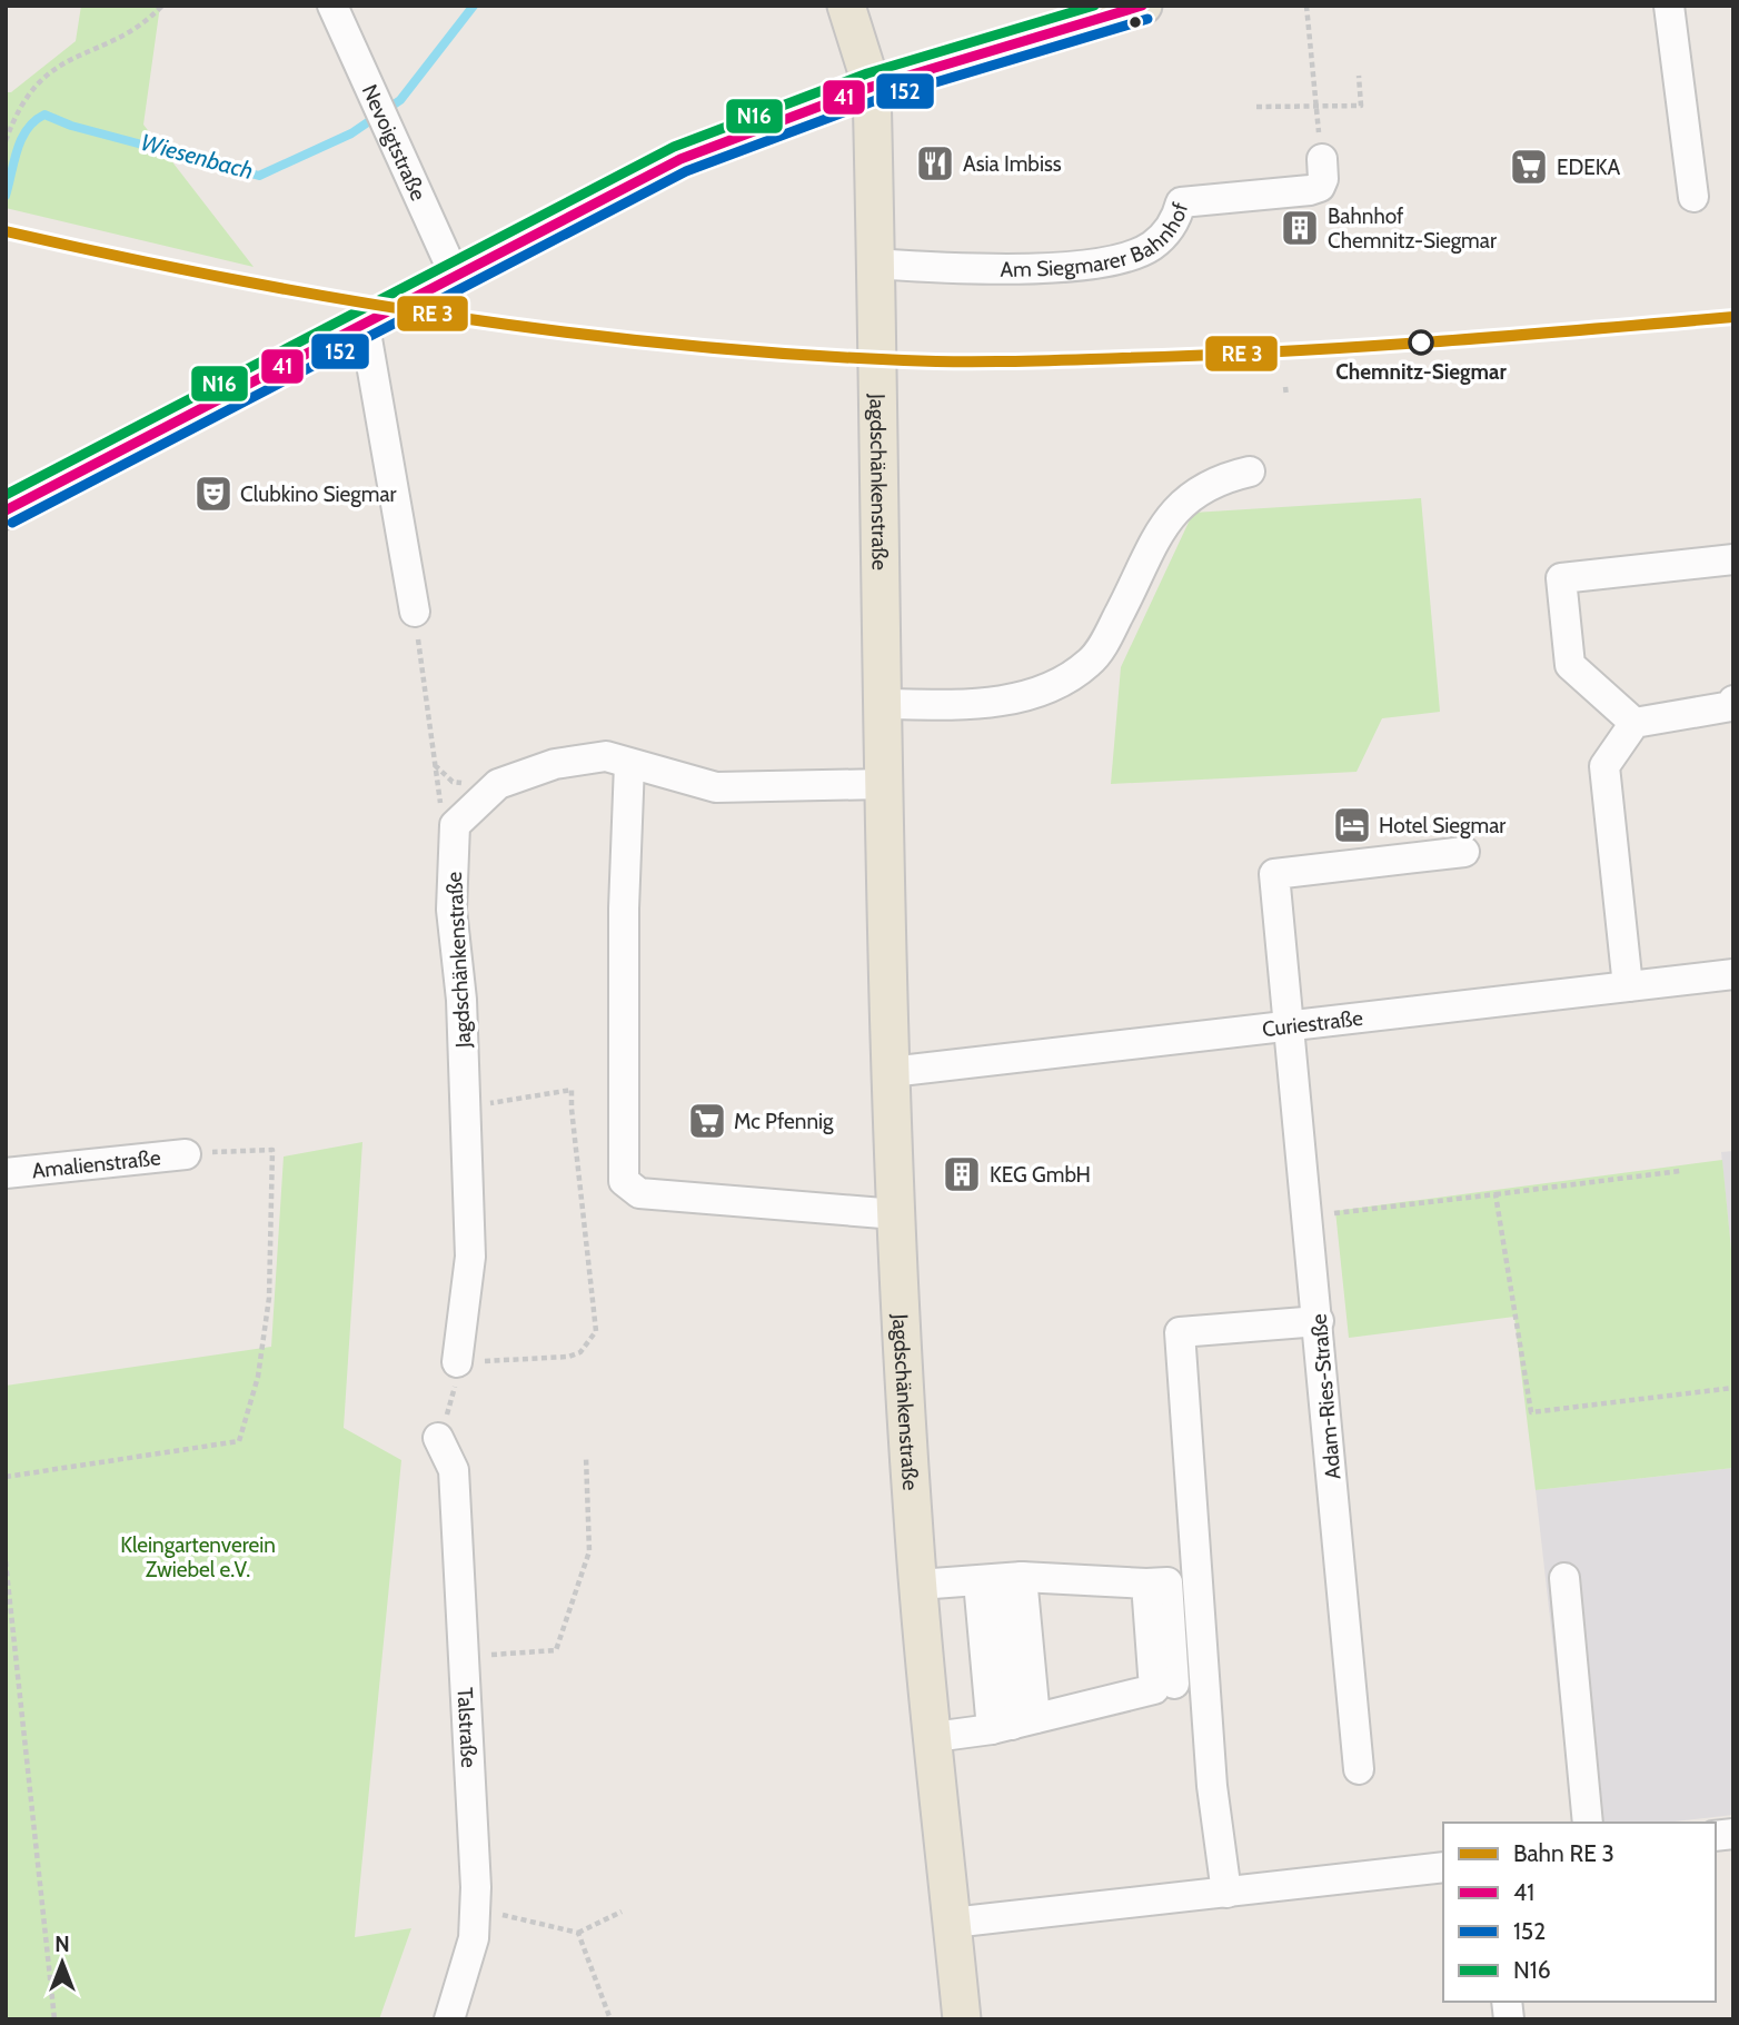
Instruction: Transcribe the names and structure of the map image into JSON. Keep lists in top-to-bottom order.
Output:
{
  "streets": {
    "main road": ["Jagdschänkenstraße"],
    "street": [
      "Nevoigtstraße",
      "Am Siegmarer Bahnhof",
      "Curiestraße",
      "Amalienstraße",
      "Adam-Ries-Straße",
      "Talstraße"
    ]
  },
  "crossings": [
    ["Am Siegmarer Bahnhof", "Jagdschänkenstraße"],
    ["Jagdschänkenstraße", "Curiestraße"],
    ["Curiestraße", "Adam-Ries-Straße"]
  ],
  "water": ["Wiesenbach"],
  "parks": ["Kleingartenverein Zwiebel e.V."],
  "places": {
    "restaurant": ["Asia Imbiss"],
    "supermarket": ["EDEKA", "Mc Pfennig"],
    "building": ["Bahnhof Chemnitz-Siegmar", "KEG GmbH"],
    "other": ["Chemnitz-Siegmar"],
    "theatre": ["Clubkino Siegmar"],
    "hotel": ["Hotel Siegmar"]
  },
  "lines": ["transit line 41", "transit line N16", "transit line 152"],
  "legend": [
    "Bahn RE 3",
    "41",
    "152",
    "N16"
  ],
  "north": "top"
}
